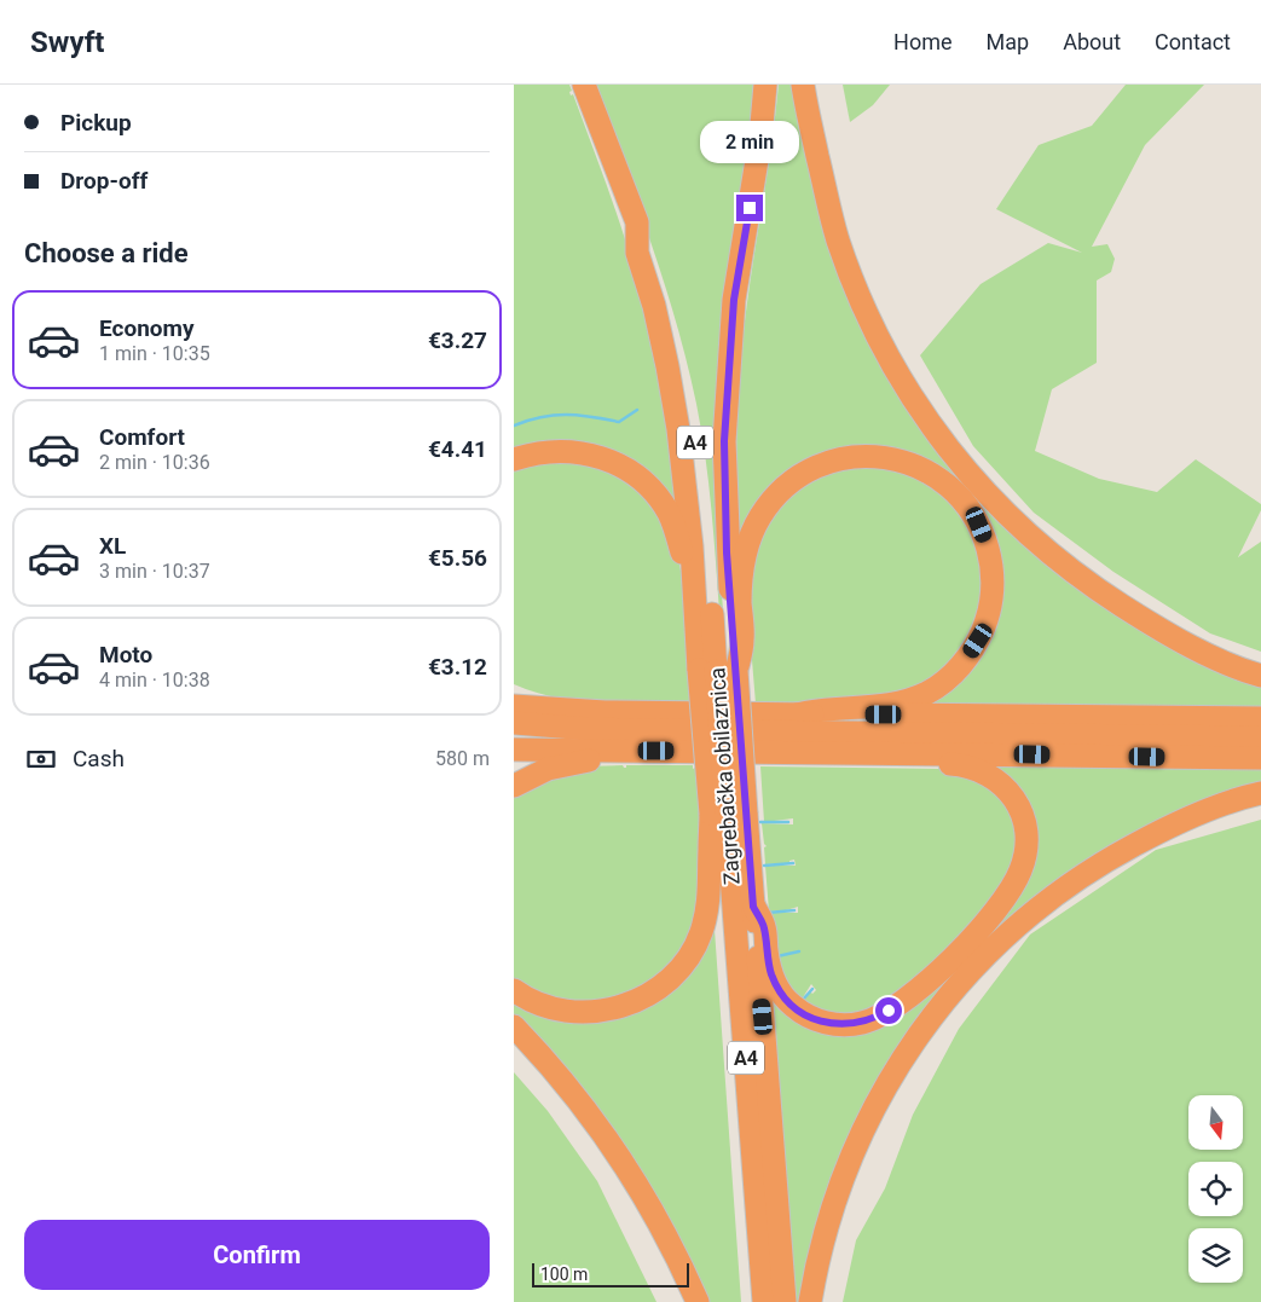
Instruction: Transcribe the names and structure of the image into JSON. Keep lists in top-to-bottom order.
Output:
{
  "streets": {
    "highway": ["A4", "Zagrebačka obilaznica"]
  },
  "scale_bar": "100 m",
  "north": "bottom",
  "page": {
    "header": "Swyft",
    "nav": [
      "Home",
      "Map",
      "About",
      "Contact"
    ],
    "banner": ["Pickup", "Drop-off"],
    "bubble": "2 min",
    "heading": "Choose a ride",
    "list": [
      {
        "name": "Economy",
        "note": "1 min · 10:35",
        "value": "€3.27"
      },
      {
        "name": "Comfort",
        "note": "2 min · 10:36",
        "value": "€4.41"
      },
      {
        "name": "XL",
        "note": "3 min · 10:37",
        "value": "€5.56"
      },
      {
        "name": "Moto",
        "note": "4 min · 10:38",
        "value": "€3.12"
      }
    ],
    "pay": ["Cash", "580 m"],
    "buttons": "Confirm",
    "scale": "100 m"
  }
}
